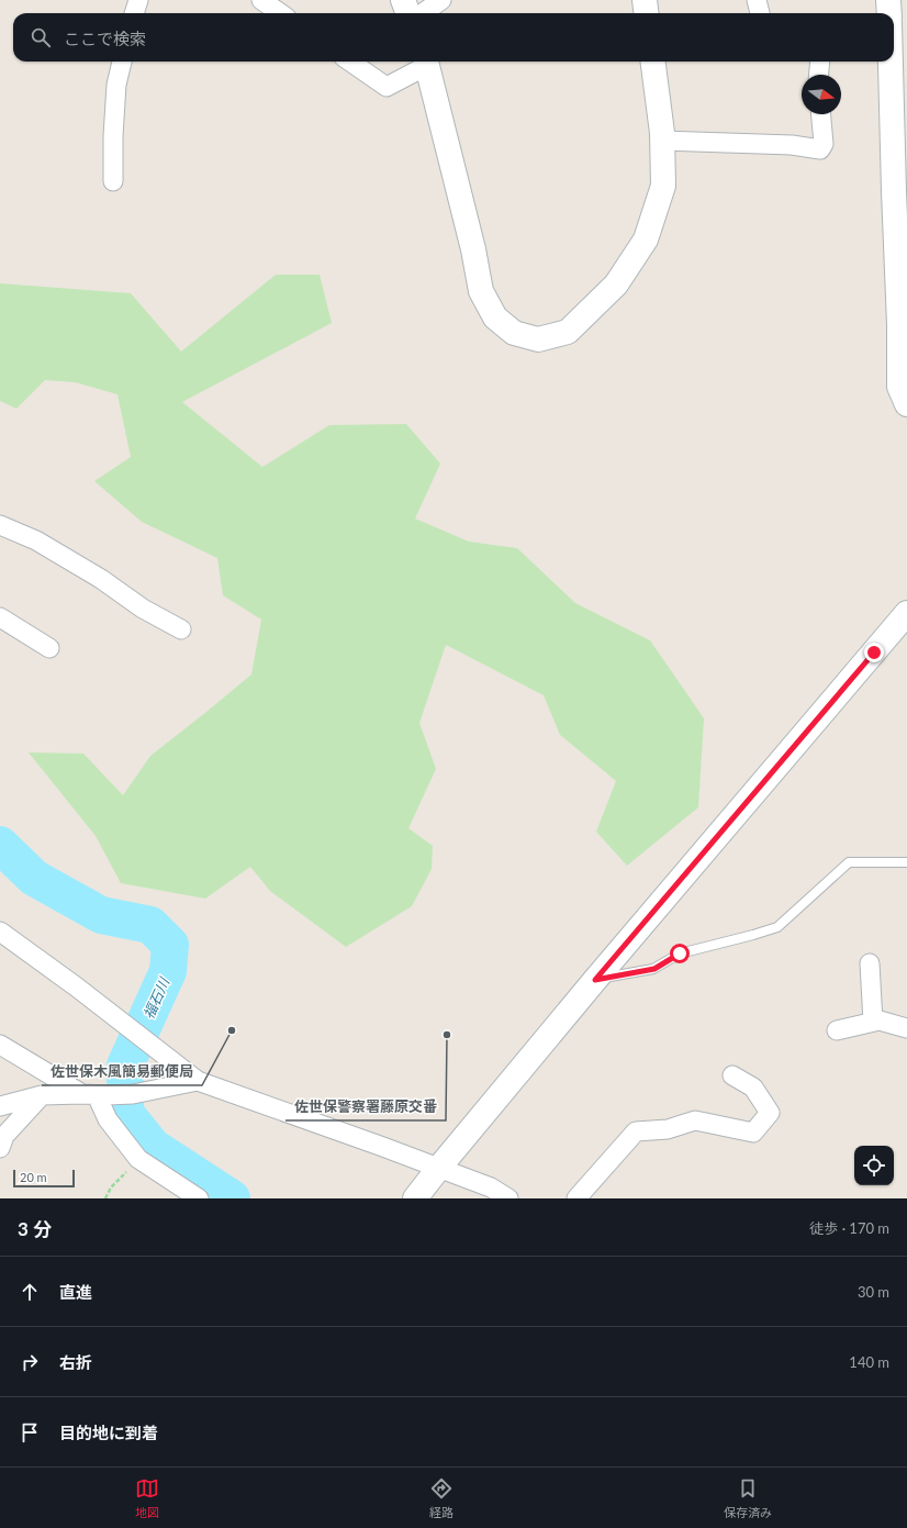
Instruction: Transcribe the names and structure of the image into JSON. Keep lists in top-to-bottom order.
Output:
{
  "water": ["福石川"],
  "places": ["佐世保木風簡易郵便局", "佐世保警察署藤原交番"],
  "scale_bar": "20 m",
  "north": "right",
  "page": {
    "search": "ここで検索",
    "scale": "20 m",
    "heading": ["3 分", "徒歩 · 170 m"],
    "list": [
      ["直進", "30 m"],
      ["右折", "140 m"],
      "目的地に到着"
    ],
    "nav": ["地図", "経路", "保存済み"]
  }
}
